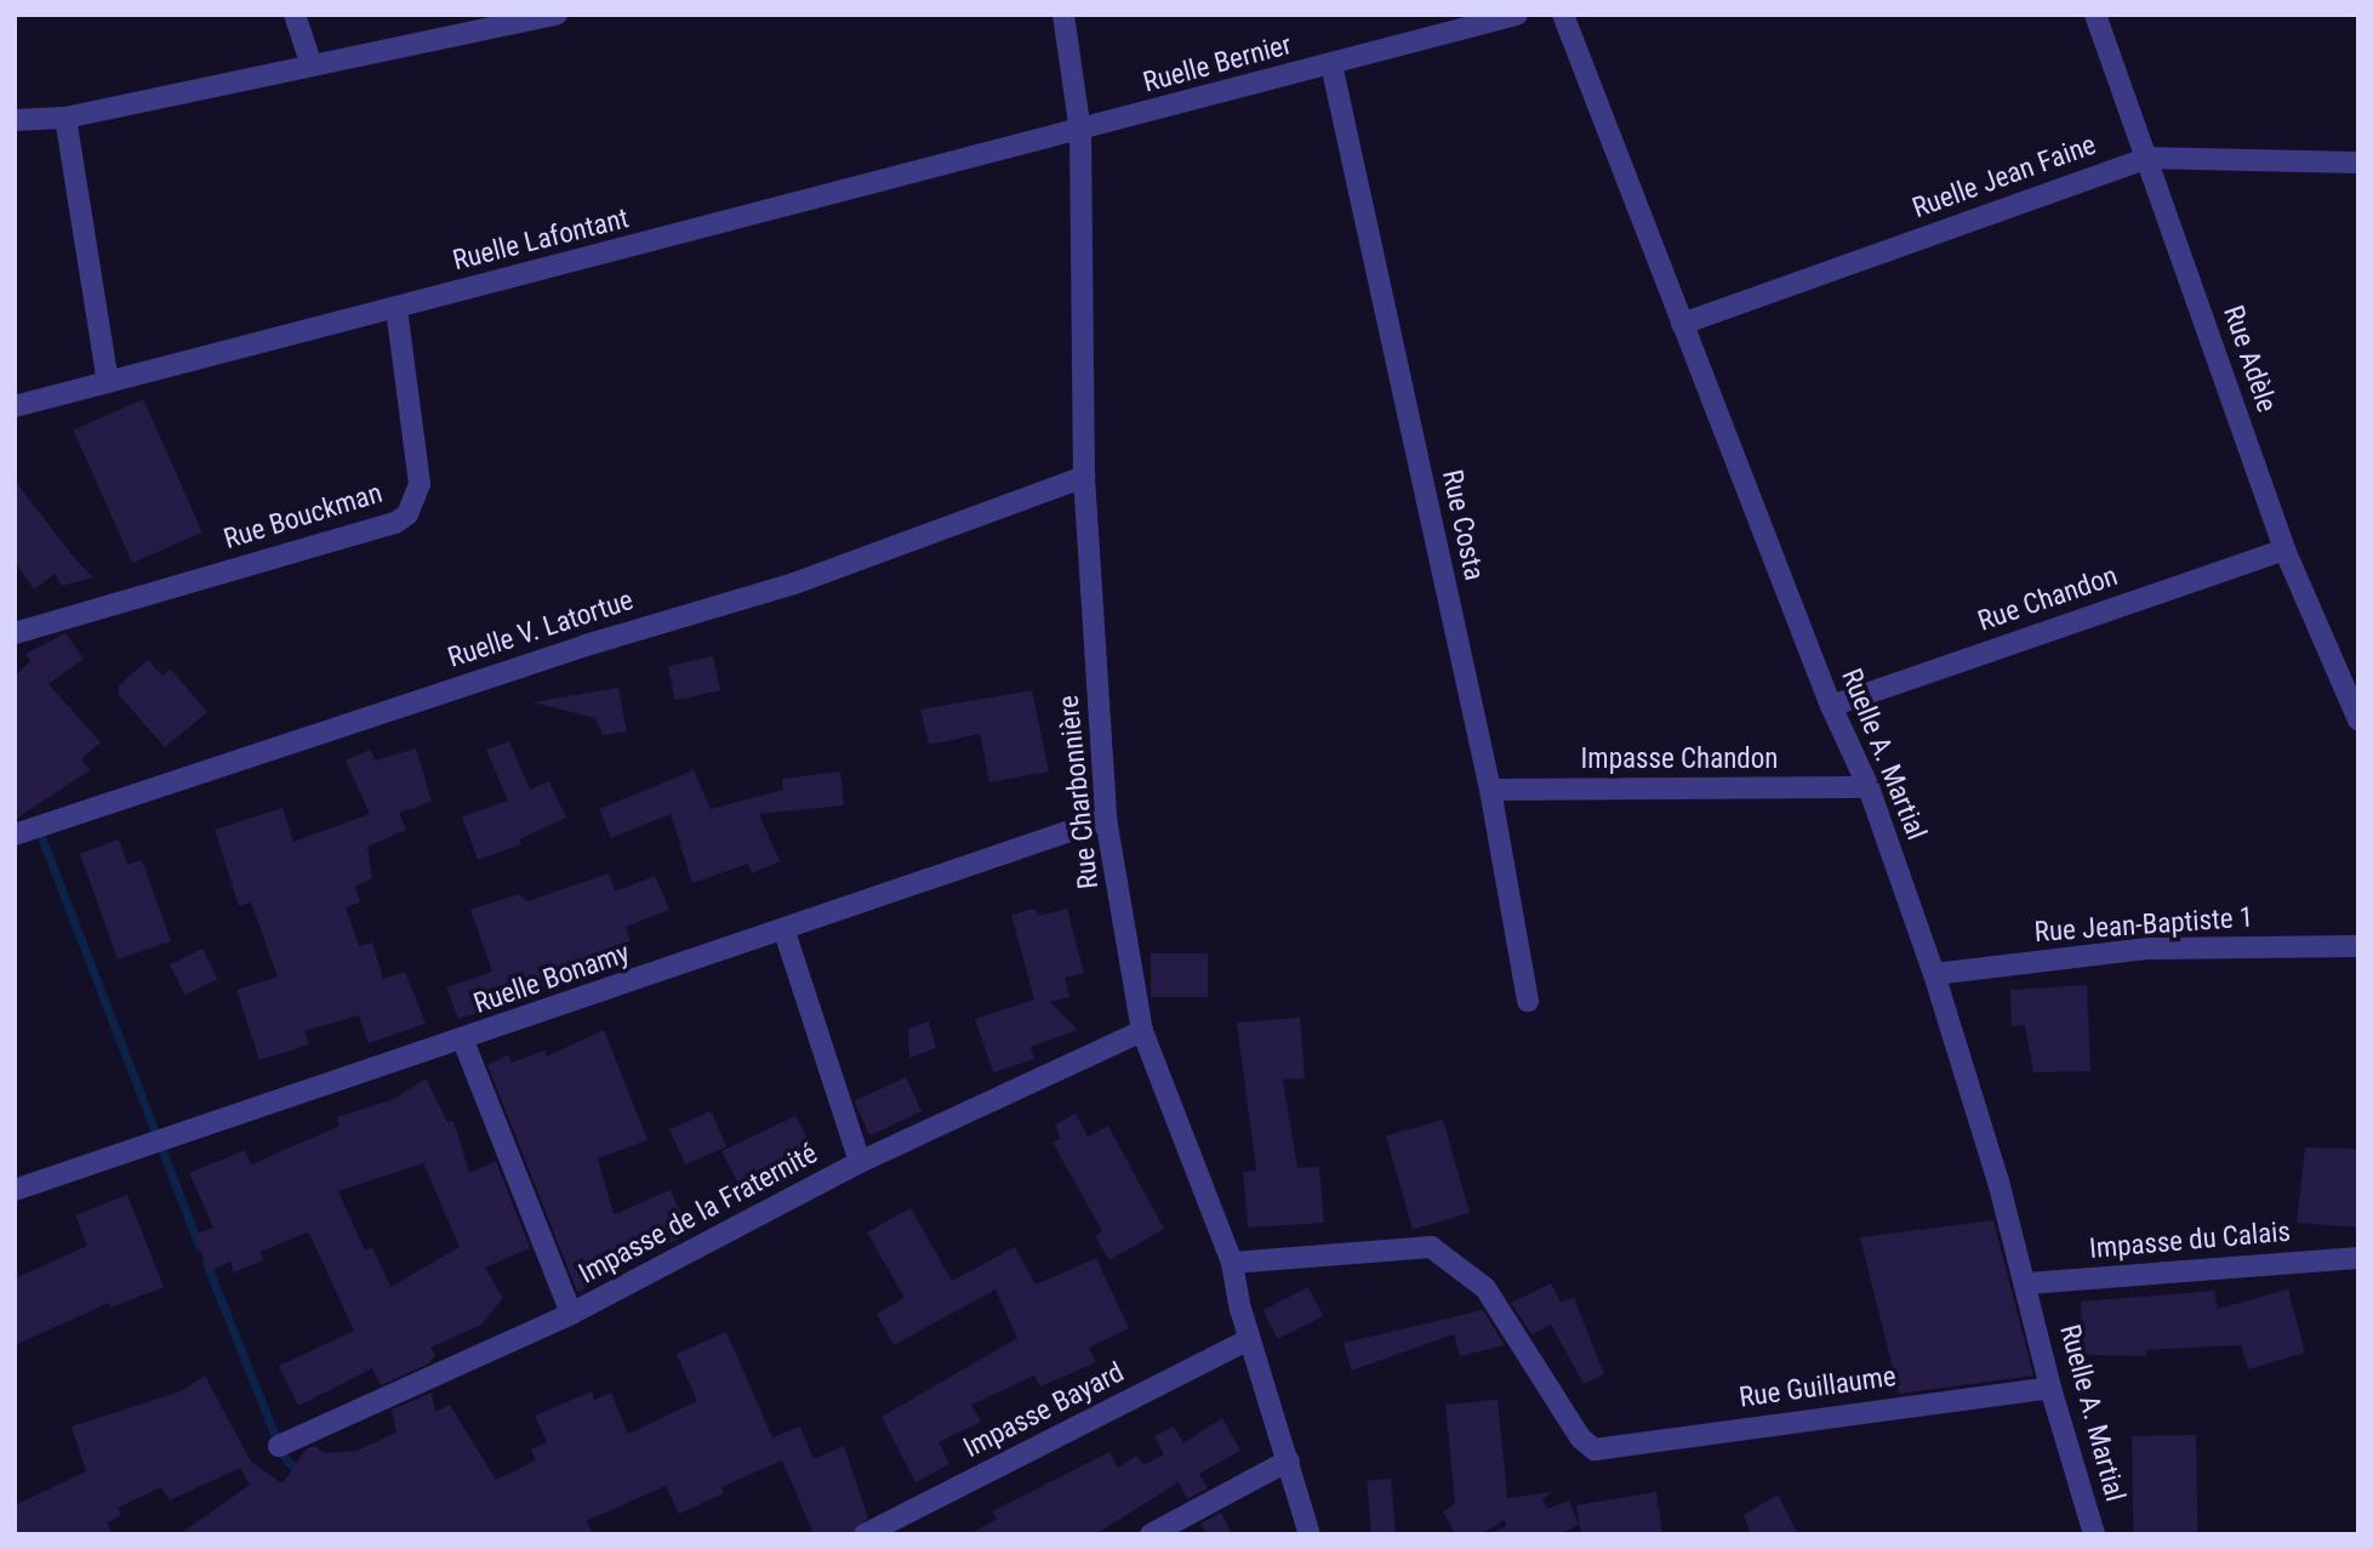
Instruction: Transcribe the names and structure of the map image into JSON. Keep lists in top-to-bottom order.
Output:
{
  "streets": {
    "street": [
      "Ruelle Bernier",
      "Ruelle Jean Faine",
      "Ruelle Lafontant",
      "Rue Adèle",
      "Rue Bouckman",
      "Rue Costa",
      "Rue Chandon",
      "Ruelle V. Latortue",
      "Ruelle A. Martial",
      "Impasse Chandon",
      "Rue Charbonnière",
      "Rue Jean-Baptiste 1",
      "Ruelle Bonamy",
      "Impasse de la Fraternité",
      "Impasse du Calais",
      "Rue Guillaume",
      "Impasse Bayard"
    ]
  },
  "crossings": [
    ["Ruelle Bernier", "Ruelle Lafontant"],
    ["Ruelle Bernier", "Rue Costa"],
    ["Ruelle Bernier", "Rue Charbonnière"],
    ["Ruelle Jean Faine", "Rue Adèle"],
    ["Ruelle Jean Faine", "Ruelle A. Martial"],
    ["Ruelle Lafontant", "Rue Bouckman"],
    ["Ruelle Lafontant", "Rue Charbonnière"],
    ["Rue Adèle", "Rue Chandon"],
    ["Rue Costa", "Impasse Chandon"],
    ["Rue Chandon", "Ruelle A. Martial"],
    ["Ruelle V. Latortue", "Rue Charbonnière"],
    ["Ruelle A. Martial", "Impasse Chandon"],
    ["Ruelle A. Martial", "Rue Jean-Baptiste 1"],
    ["Ruelle A. Martial", "Impasse du Calais"],
    ["Ruelle A. Martial", "Rue Guillaume"],
    ["Rue Charbonnière", "Ruelle Bonamy"],
    ["Rue Charbonnière", "Impasse de la Fraternité"],
    ["Rue Charbonnière", "Rue Guillaume"],
    ["Rue Charbonnière", "Impasse Bayard"]
  ]
}
